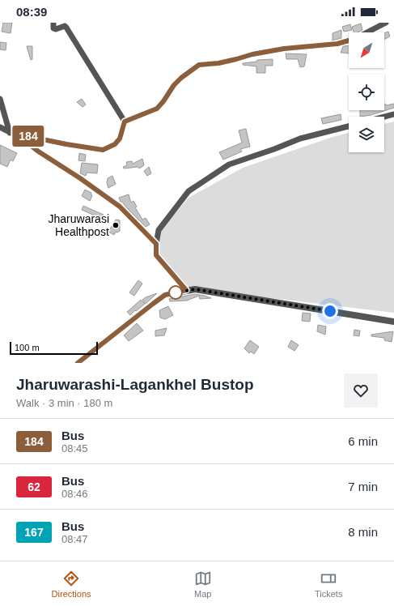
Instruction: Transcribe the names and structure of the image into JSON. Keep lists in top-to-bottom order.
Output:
{
  "places": ["Jharuwarasi Healthpost"],
  "lines": ["bus line 184"],
  "scale_bar": "100 m",
  "north": "bottom left",
  "page": {
    "status": "08:39",
    "on_map": "184",
    "scale": "100 m",
    "heading": ["Jharuwarashi-Lagankhel Bustop", "Walk · 3 min · 180 m"],
    "list": [
      {
        "mark": "184",
        "name": "Bus",
        "note": "08:45",
        "value": "6 min"
      },
      {
        "mark": "62",
        "name": "Bus",
        "note": "08:46",
        "value": "7 min"
      },
      {
        "mark": "167",
        "name": "Bus",
        "note": "08:47",
        "value": "8 min"
      }
    ],
    "tabs": ["Directions", "Map", "Tickets"]
  }
}
